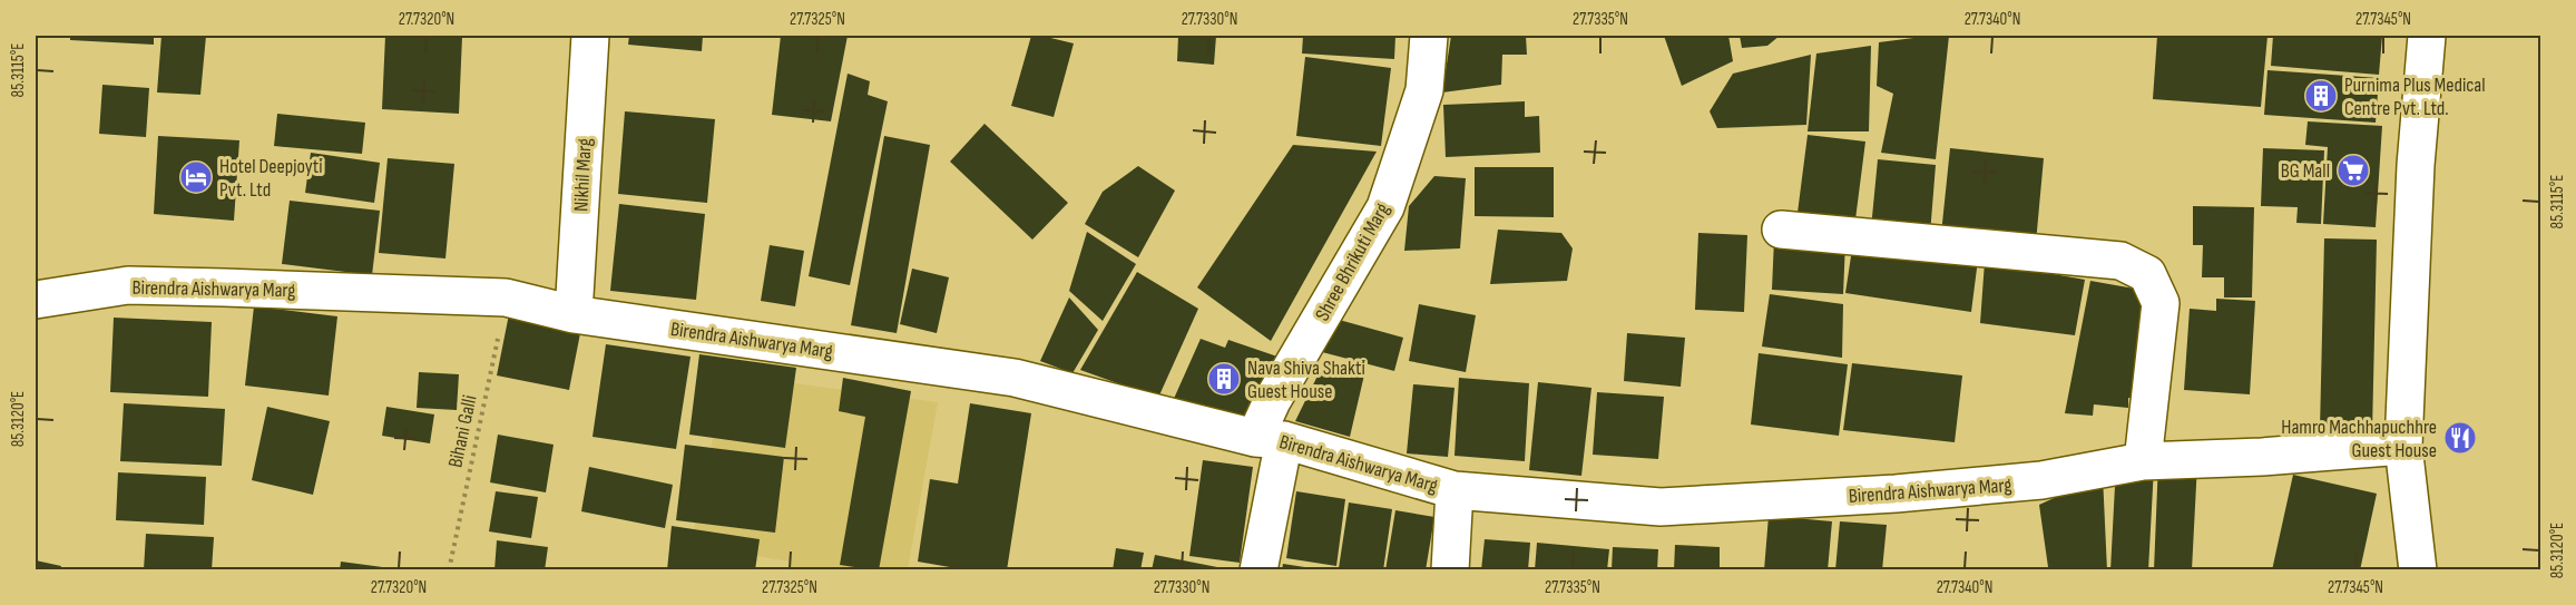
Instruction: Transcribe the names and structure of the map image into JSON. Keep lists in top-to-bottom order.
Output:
{
  "streets": {
    "street": ["Nikhil Marg", "Shree Bhrikuti Marg", "Birendra Aishwarya Marg"],
    "path": ["Bihani Galli"]
  },
  "crossings": [
    ["Nikhil Marg", "Birendra Aishwarya Marg"],
    ["Shree Bhrikuti Marg", "Birendra Aishwarya Marg"],
    ["Birendra Aishwarya Marg", "Bihani Galli"]
  ],
  "places": {
    "building": ["Purnima Plus Medical Centre Pvt. Ltd.", "Nava Shiva Shakti Guest House"],
    "supermarket": ["BG Mall"],
    "hotel": ["Hotel Deepjoyti Pvt. Ltd"],
    "restaurant": ["Hamro Machhapuchhre Guest House"]
  },
  "coordinates": [
    "27.7320°N",
    "27.7325°N",
    "27.7330°N",
    "27.7335°N",
    "27.7340°N",
    "27.7345°N",
    "85.3115°E",
    "85.3120°E"
  ]
}
